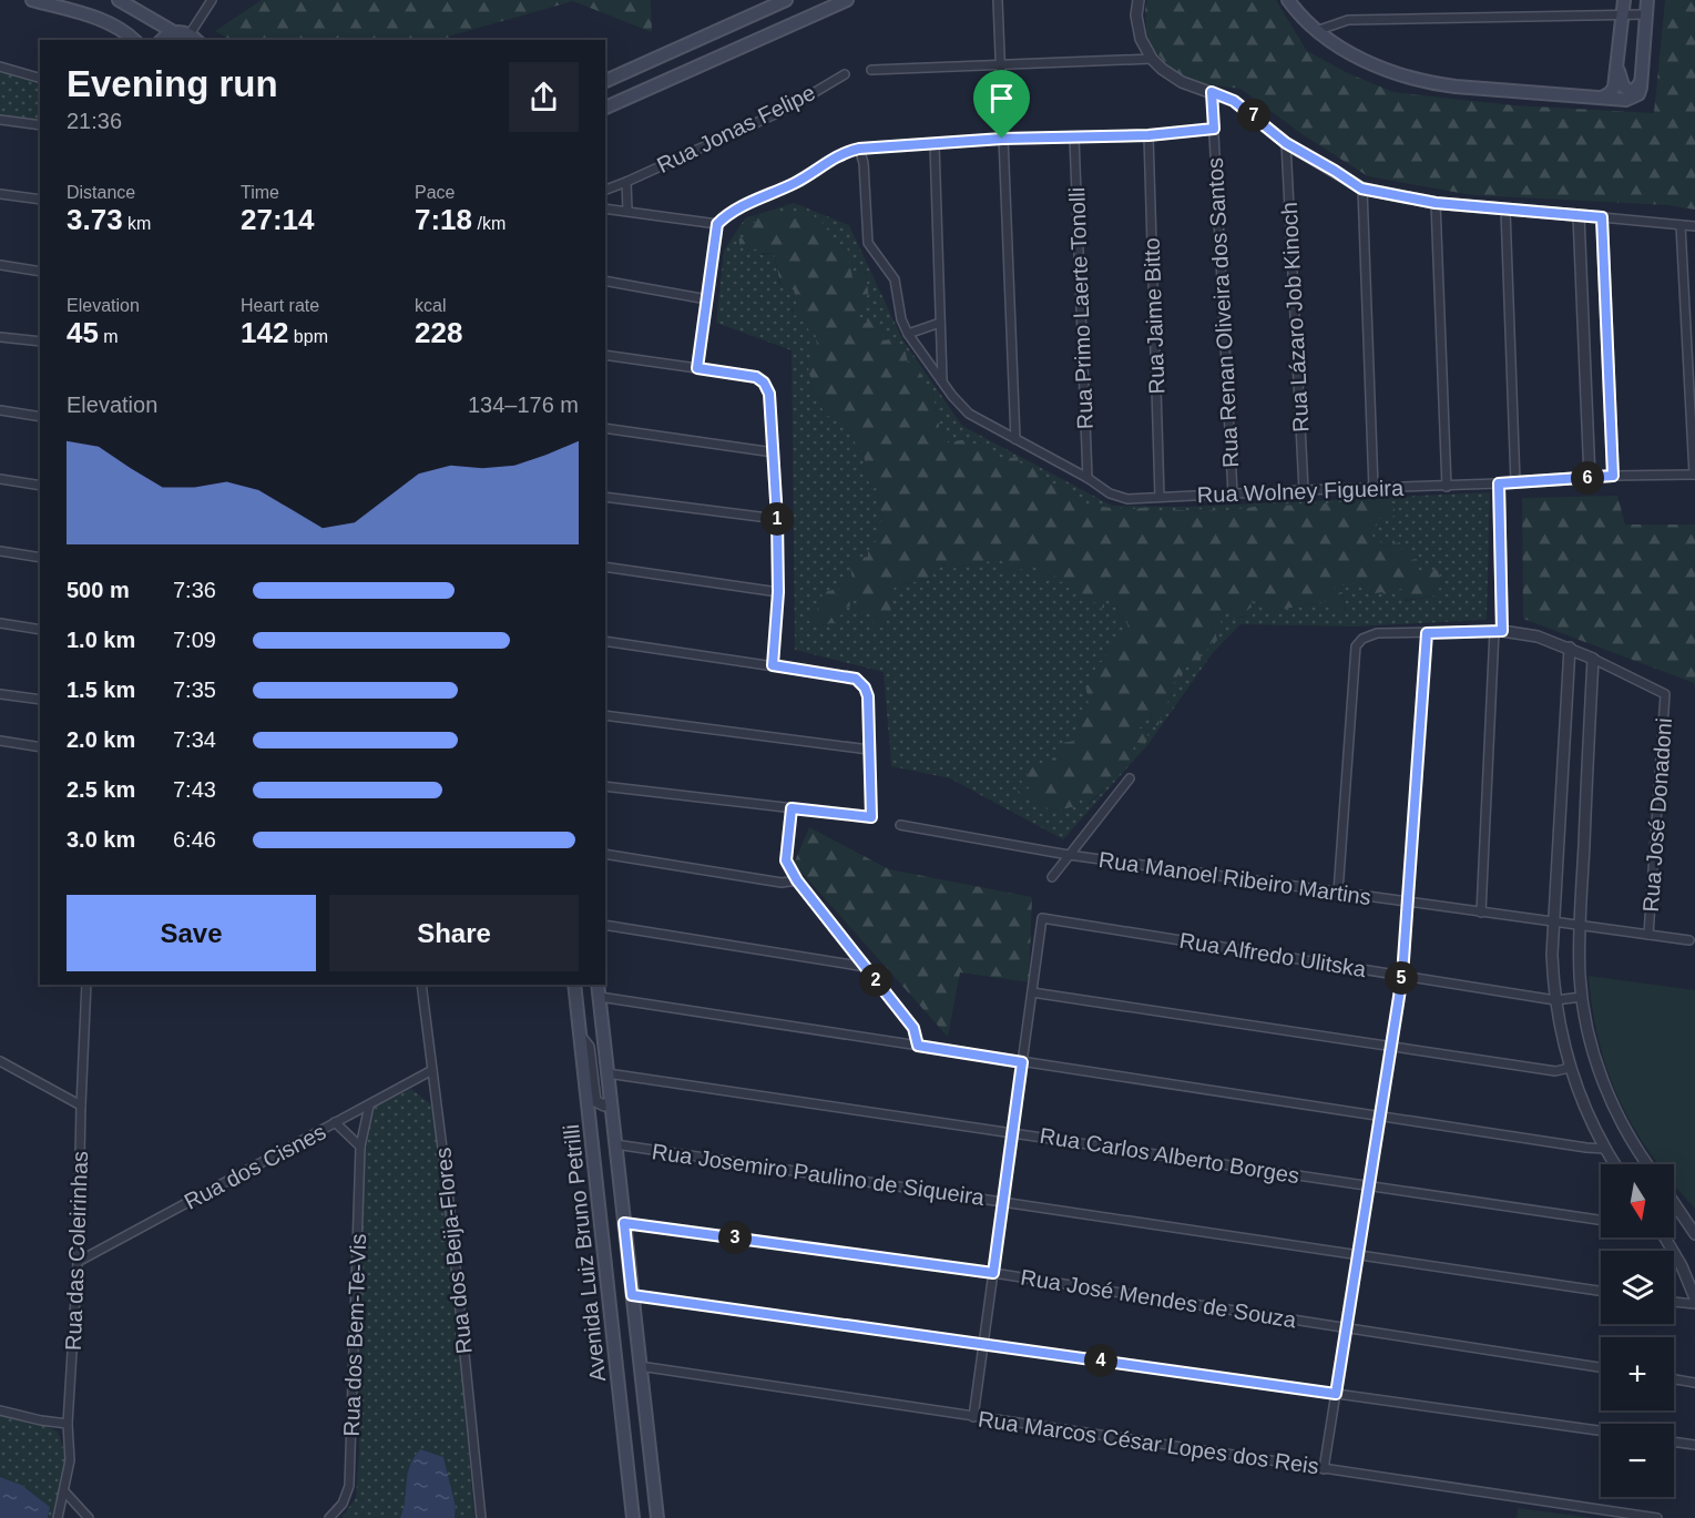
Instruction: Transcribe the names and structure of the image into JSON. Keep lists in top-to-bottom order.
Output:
{
  "streets": {
    "main road": ["Avenida Luiz Bruno Petrilli"],
    "street": [
      "Rua Jonas Felipe",
      "Rua Primo Laerte Tonolli",
      "Rua Renan Oliveira dos Santos",
      "Rua Jaime Bitto",
      "Rua Lázaro Job Kinoch",
      "Rua Wolney Figueira",
      "Rua José Donadoni",
      "Rua Manoel Ribeiro Martins",
      "Rua Alfredo Ulitska",
      "Rua Carlos Alberto Borges",
      "Rua dos Cisnes",
      "Rua Josemiro Paulino de Siqueira",
      "Rua das Coleirinhas",
      "Rua dos Beija-Flores",
      "Rua José Mendes de Souza",
      "Rua dos Bem-Te-Vis",
      "Rua Marcos César Lopes dos Reis"
    ]
  },
  "crossings": [
    ["Rua Primo Laerte Tonolli", "Rua Wolney Figueira"],
    ["Rua Renan Oliveira dos Santos", "Rua Wolney Figueira"],
    ["Rua Jaime Bitto", "Rua Wolney Figueira"],
    ["Rua Lázaro Job Kinoch", "Rua Wolney Figueira"],
    ["Rua José Donadoni", "Rua Manoel Ribeiro Martins"],
    ["Rua Carlos Alberto Borges", "Avenida Luiz Bruno Petrilli"],
    ["Rua dos Cisnes", "Rua das Coleirinhas"],
    ["Rua dos Cisnes", "Rua dos Beija-Flores"],
    ["Rua dos Cisnes", "Rua dos Bem-Te-Vis"],
    ["Rua Josemiro Paulino de Siqueira", "Avenida Luiz Bruno Petrilli"],
    ["Avenida Luiz Bruno Petrilli", "Rua José Mendes de Souza"],
    ["Avenida Luiz Bruno Petrilli", "Rua Marcos César Lopes dos Reis"]
  ],
  "north": "bottom",
  "page": {
    "heading": ["Evening run", "21:36"],
    "pins": [
      "7",
      "6",
      "1",
      "5",
      "2",
      "3",
      "4"
    ],
    "stats": [
      ["Distance", "3.73 km"],
      ["Time", "27:14"],
      ["Pace", "7:18 /km"],
      ["Elevation", "45 m"],
      ["Heart rate", "142 bpm"],
      ["kcal", "228"]
    ],
    "chart": ["Elevation", "134–176 m"],
    "list": [
      {
        "name": "500 m",
        "note": "7:36"
      },
      {
        "name": "1.0 km",
        "note": "7:09"
      },
      {
        "name": "1.5 km",
        "note": "7:35"
      },
      {
        "name": "2.0 km",
        "note": "7:34"
      },
      {
        "name": "2.5 km",
        "note": "7:43"
      },
      {
        "name": "3.0 km",
        "note": "6:46"
      }
    ],
    "buttons": ["Save", "Share"],
    "map_buttons": ["+", "−"]
  }
}
